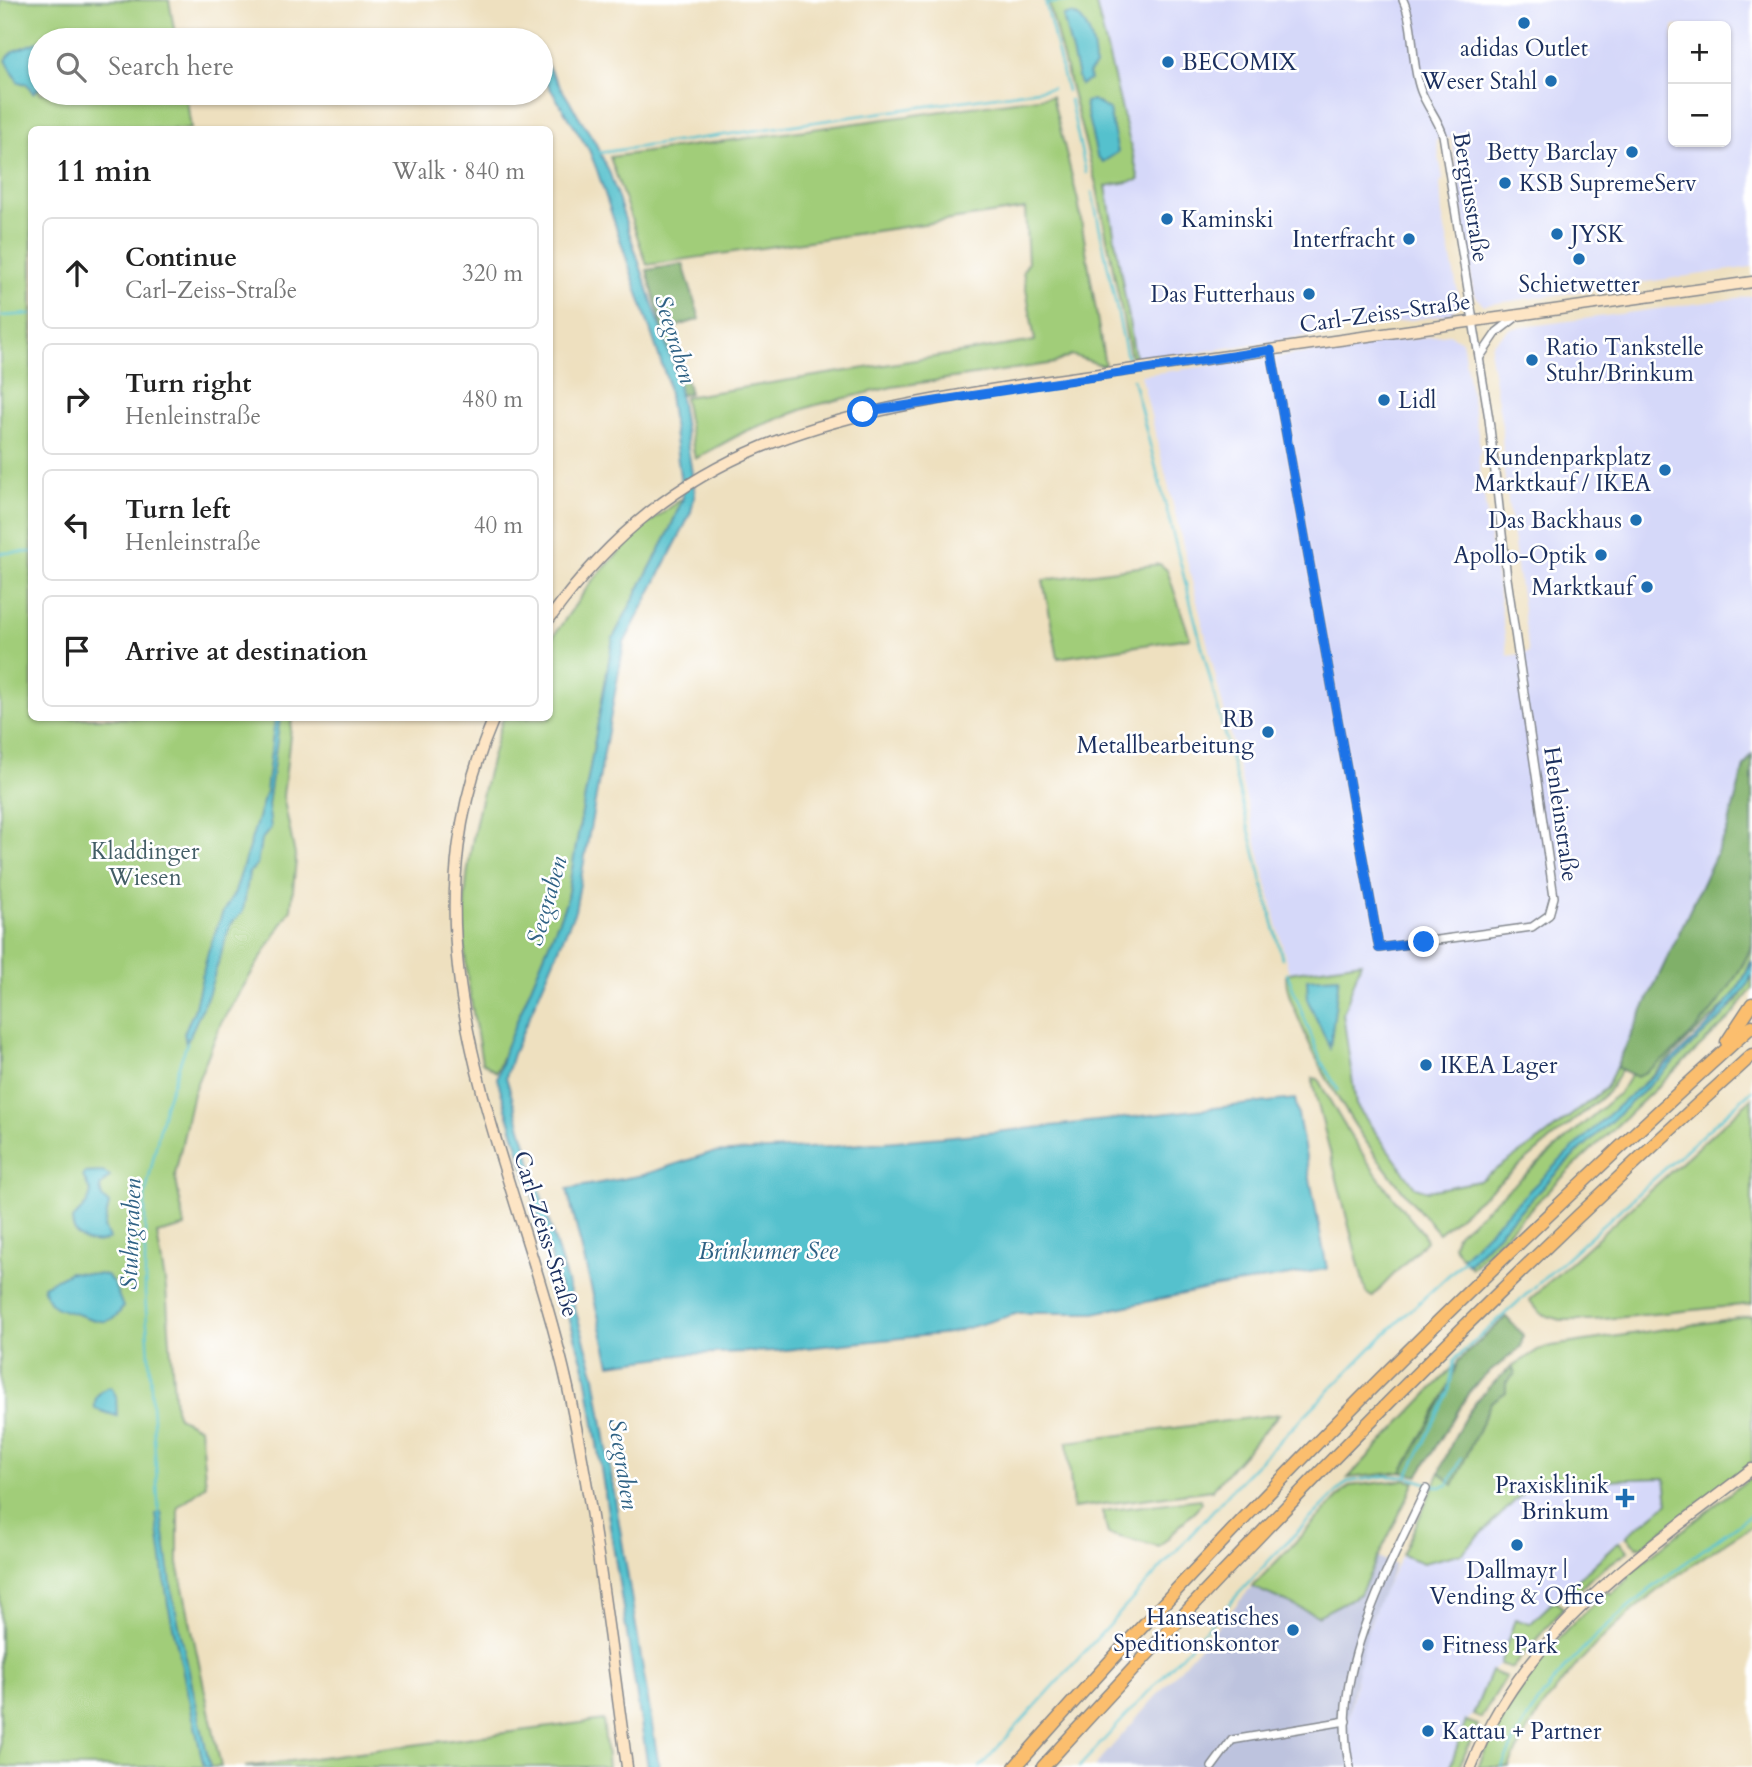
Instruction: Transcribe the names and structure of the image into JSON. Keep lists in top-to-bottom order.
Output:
{
  "streets": {
    "main road": ["Carl-Zeiss-Straße"],
    "street": ["Bergiusstraße", "Henleinstraße"]
  },
  "crossings": [
    ["Bergiusstraße", "Carl-Zeiss-Straße"],
    ["Bergiusstraße", "Henleinstraße"],
    ["Carl-Zeiss-Straße", "Henleinstraße"]
  ],
  "water": ["Seegraben", "Stuhrgraben", "Brinkumer See"],
  "parks": ["Kladdinger Wiesen"],
  "places": {
    "other": [
      "adidas Outlet",
      "BECOMIX",
      "Weser Stahl",
      "Betty Barclay",
      "KSB SupremeServ",
      "Kaminski",
      "JYSK",
      "Interfracht",
      "Schietwetter",
      "Das Futterhaus",
      "Ratio Tankstelle Stuhr/Brinkum",
      "Lidl",
      "Kundenparkplatz Marktkauf / IKEA",
      "Das Backhaus",
      "Apollo-Optik",
      "Marktkauf",
      "RB Metallbearbeitung",
      "IKEA Lager",
      "Dallmayr | Vending & Office",
      "Hanseatisches Speditionskontor",
      "Fitness Park",
      "Kattau + Partner"
    ],
    "health": ["Praxisklinik Brinkum"]
  },
  "page": {
    "map_buttons": ["+", "−"],
    "search": "Search here",
    "heading": ["11 min", "Walk · 840 m"],
    "list": [
      ["Continue", "Carl-Zeiss-Straße", "320 m"],
      ["Turn right", "Henleinstraße", "480 m"],
      ["Turn left", "Henleinstraße", "40 m"],
      "Arrive at destination"
    ]
  }
}
